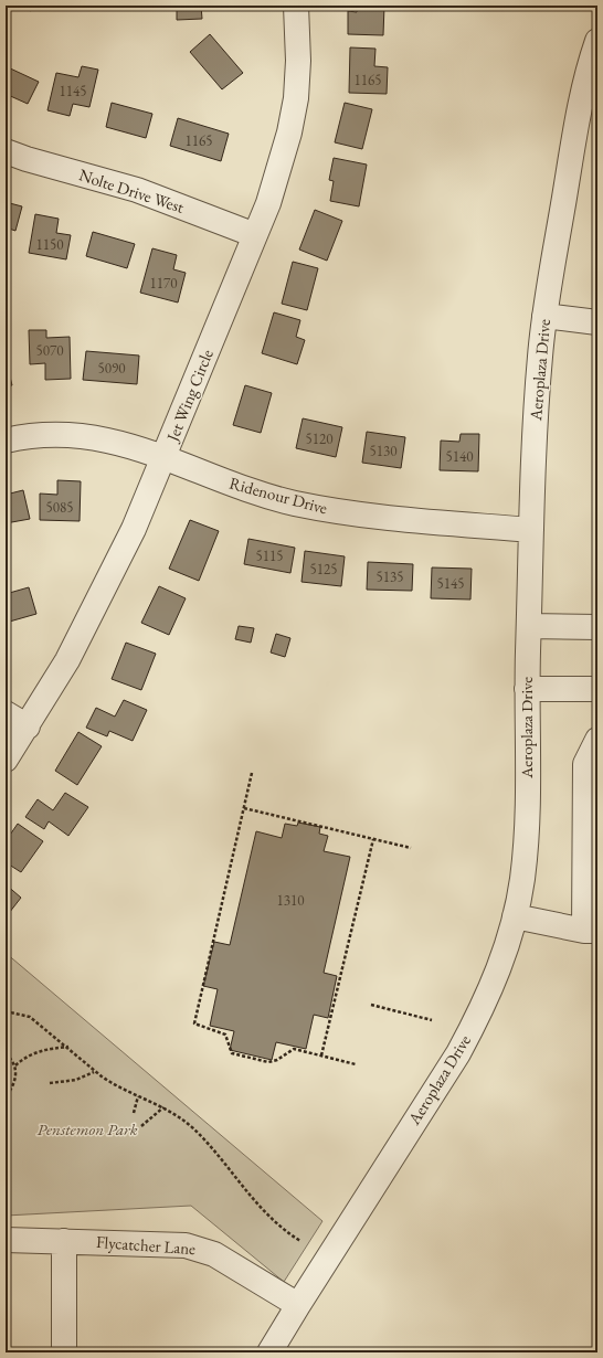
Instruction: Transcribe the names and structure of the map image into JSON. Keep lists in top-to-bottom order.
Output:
{
  "streets": {
    "street": [
      "Nolte Drive West",
      "Aeroplaza Drive",
      "Jet Wing Circle",
      "Ridenour Drive",
      "Flycatcher Lane"
    ]
  },
  "crossings": [
    ["Nolte Drive West", "Jet Wing Circle"],
    ["Aeroplaza Drive", "Ridenour Drive"],
    ["Aeroplaza Drive", "Flycatcher Lane"],
    ["Jet Wing Circle", "Ridenour Drive"]
  ],
  "parks": ["Penstemon Park"],
  "house_numbers": [
    "1165",
    "1145",
    "1165",
    "1150",
    "1170",
    "5070",
    "5090",
    "5120",
    "5130",
    "5140",
    "5085",
    "5115",
    "5125",
    "5135",
    "5145",
    "1310"
  ]
}
